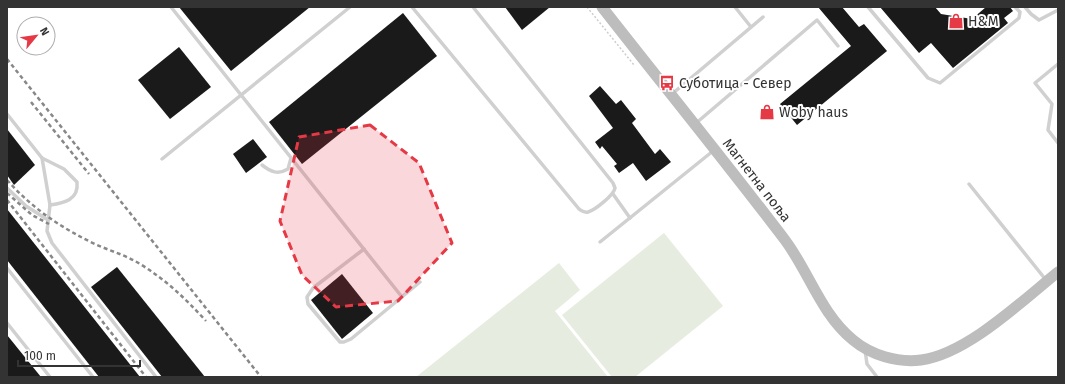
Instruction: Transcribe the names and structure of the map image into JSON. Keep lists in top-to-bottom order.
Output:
{
  "streets": {
    "street": ["Магнетна поља"]
  },
  "places": {
    "shop": ["H&M", "Woby haus"],
    "bus stop": ["Суботица - Север"]
  },
  "scale_bar": "100 m",
  "north": "top right"
}
